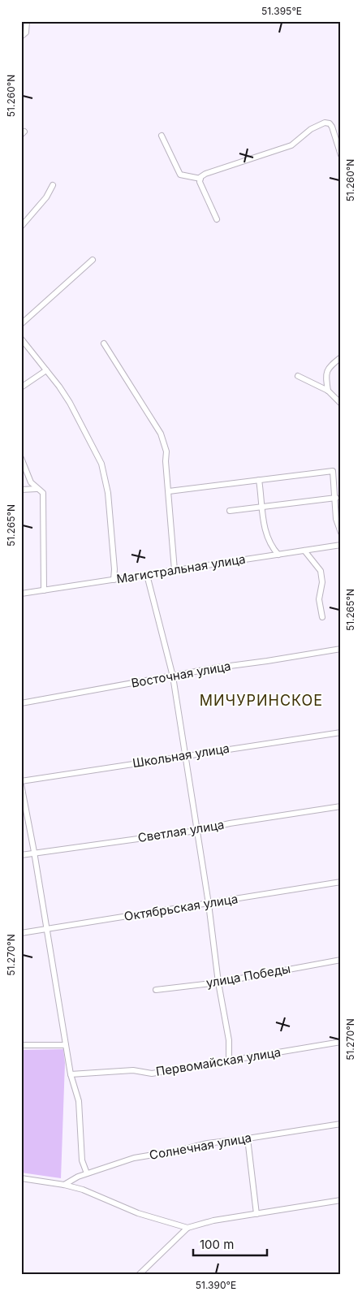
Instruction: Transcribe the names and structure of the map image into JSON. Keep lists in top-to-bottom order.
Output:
{
  "streets": {
    "street": [
      "Магистральная улица",
      "Восточная улица",
      "Школьная улица",
      "Светлая улица",
      "Октябрьская улица",
      "улица Победы",
      "Первомайская улица",
      "Солнечная улица"
    ]
  },
  "districts": ["МИЧУРИНСКОЕ"],
  "scale_bar": "100 m",
  "coordinates": [
    "51.395°E",
    "51.260°N",
    "51.265°N",
    "51.270°N",
    "51.390°E"
  ]
}
